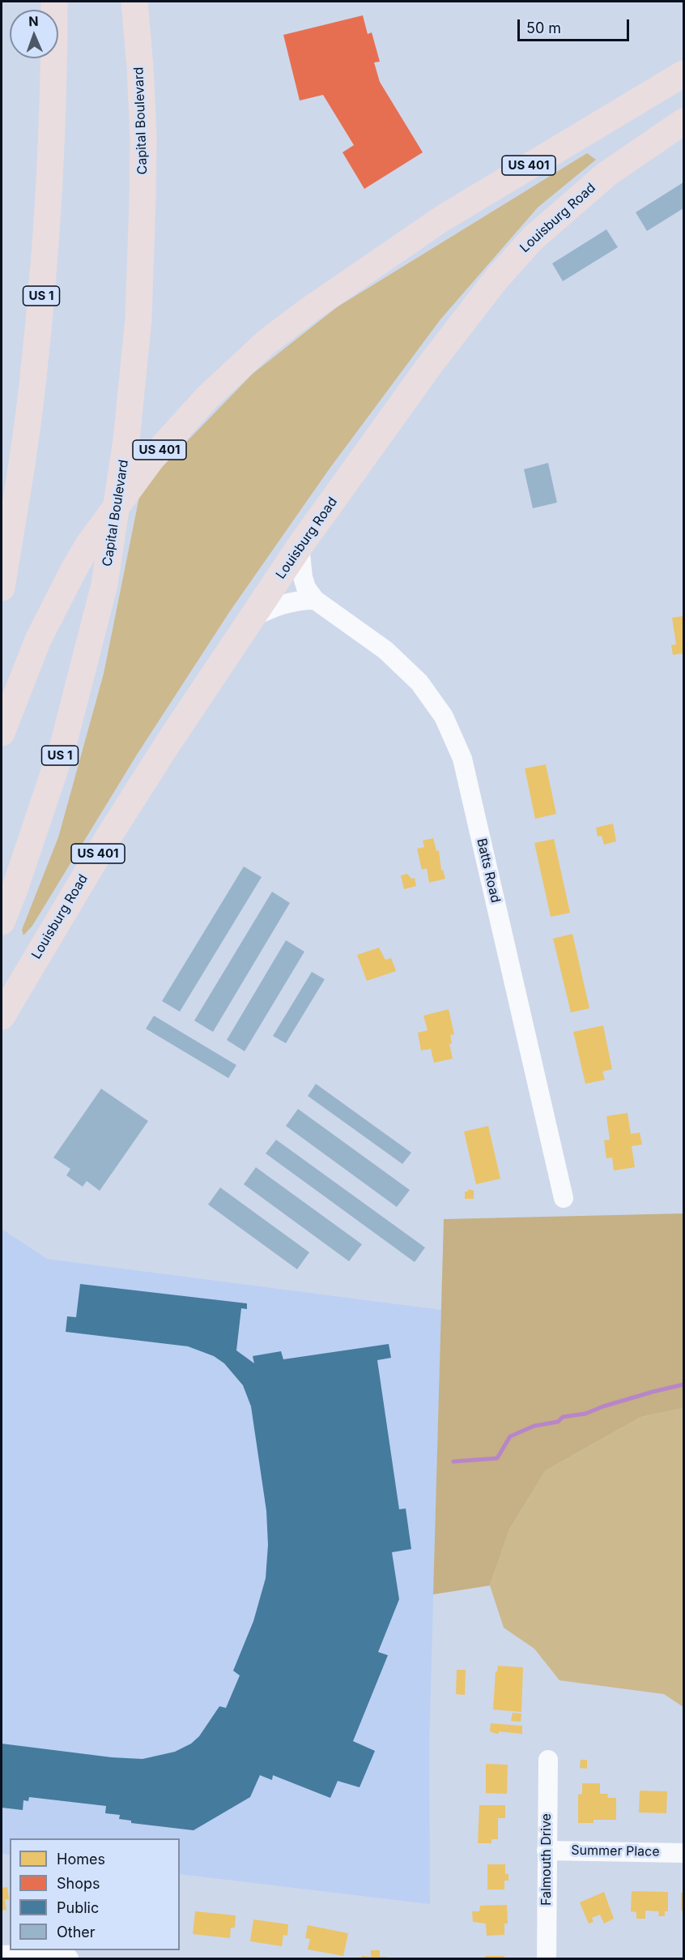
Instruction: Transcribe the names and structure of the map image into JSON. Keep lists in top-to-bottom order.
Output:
{
  "streets": {
    "highway": [
      "Capital Boulevard",
      "US 401",
      "Louisburg Road",
      "US 1"
    ],
    "street": ["Batts Road", "Summer Place", "Falmouth Drive"]
  },
  "crossings": [
    ["Summer Place", "Falmouth Drive"]
  ],
  "legend": [
    "Homes",
    "Shops",
    "Public",
    "Other"
  ],
  "scale_bar": "50 m",
  "north": "top"
}
